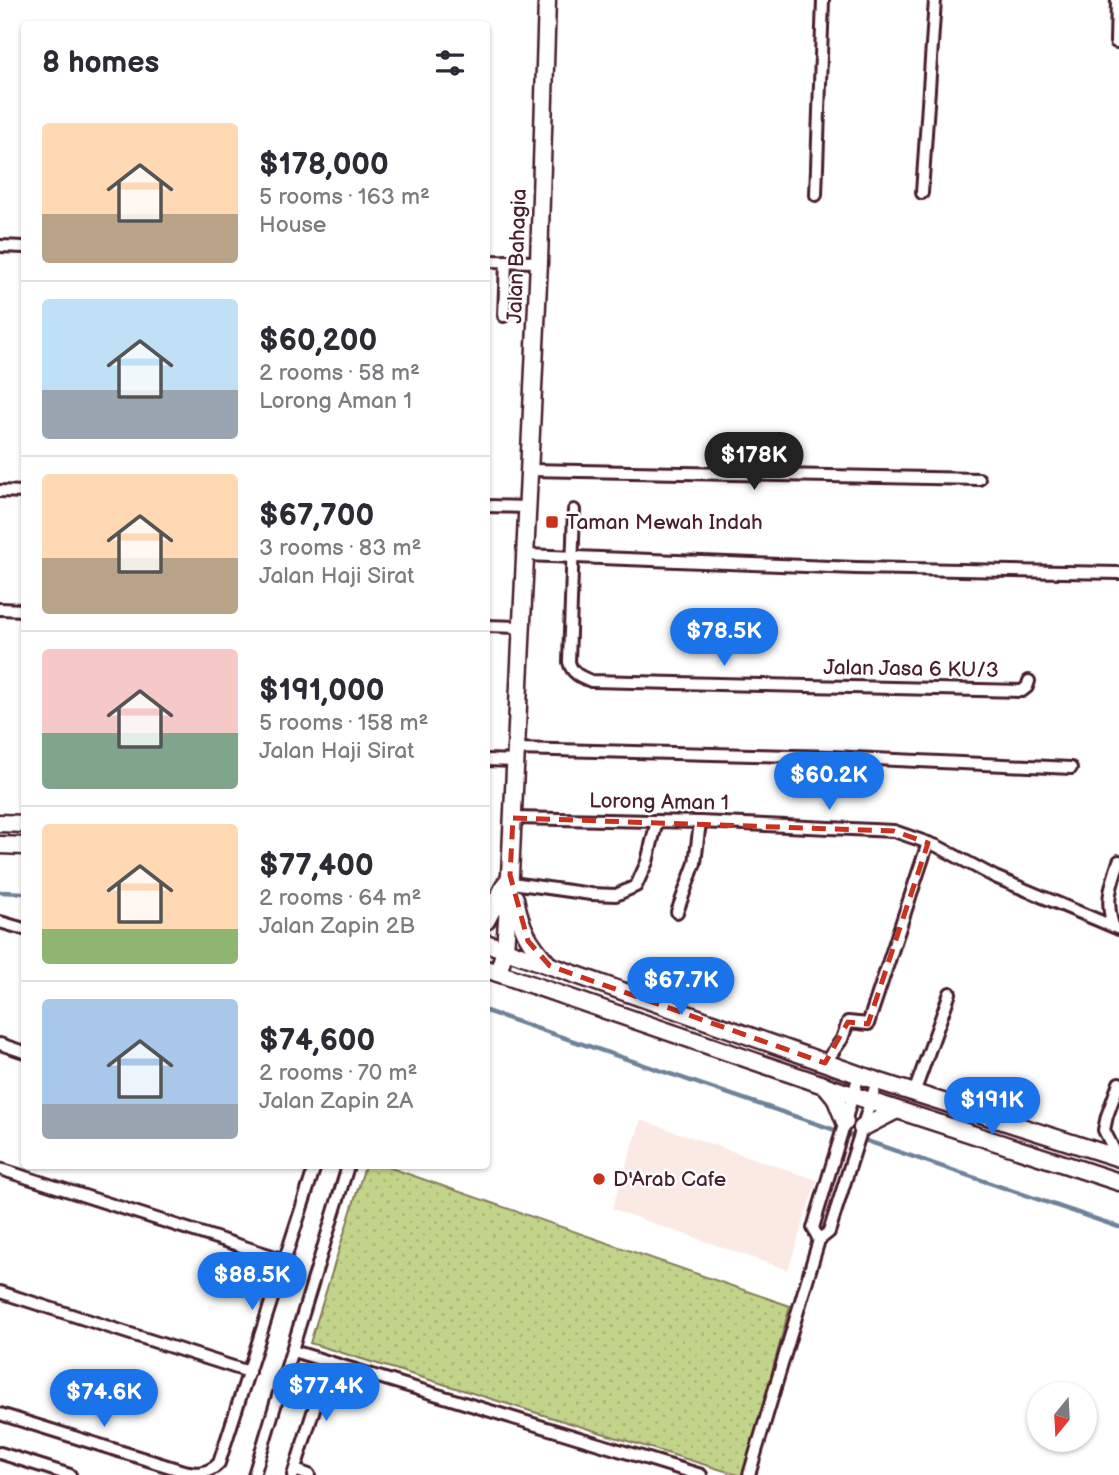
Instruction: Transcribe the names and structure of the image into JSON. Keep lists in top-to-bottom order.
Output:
{
  "streets": {
    "main road": ["Jalan Bahagia"],
    "street": ["Jalan Jasa 6 KU/3", "Lorong Aman 1"]
  },
  "crossings": [
    ["Jalan Bahagia", "Lorong Aman 1"]
  ],
  "places": {
    "transit": ["Taman Mewah Indah"],
    "other": ["D'Arab Cafe"]
  },
  "north": "bottom",
  "page": {
    "heading": "8 homes",
    "list": [
      {
        "name": "$178,000",
        "note": "5 rooms · 163 m² · House"
      },
      {
        "name": "$60,200",
        "note": "2 rooms · 58 m² · Lorong Aman 1"
      },
      {
        "name": "$67,700",
        "note": "3 rooms · 83 m² · Jalan Haji Sirat"
      },
      {
        "name": "$191,000",
        "note": "5 rooms · 158 m² · Jalan Haji Sirat"
      },
      {
        "name": "$77,400",
        "note": "2 rooms · 64 m² · Jalan Zapin 2B"
      },
      {
        "name": "$74,600",
        "note": "2 rooms · 70 m² · Jalan Zapin 2A"
      }
    ],
    "price": [
      "$178K",
      "$78.5K",
      "$60.2K",
      "$67.7K",
      "$191K",
      "$88.5K",
      "$77.4K",
      "$74.6K"
    ]
  }
}
